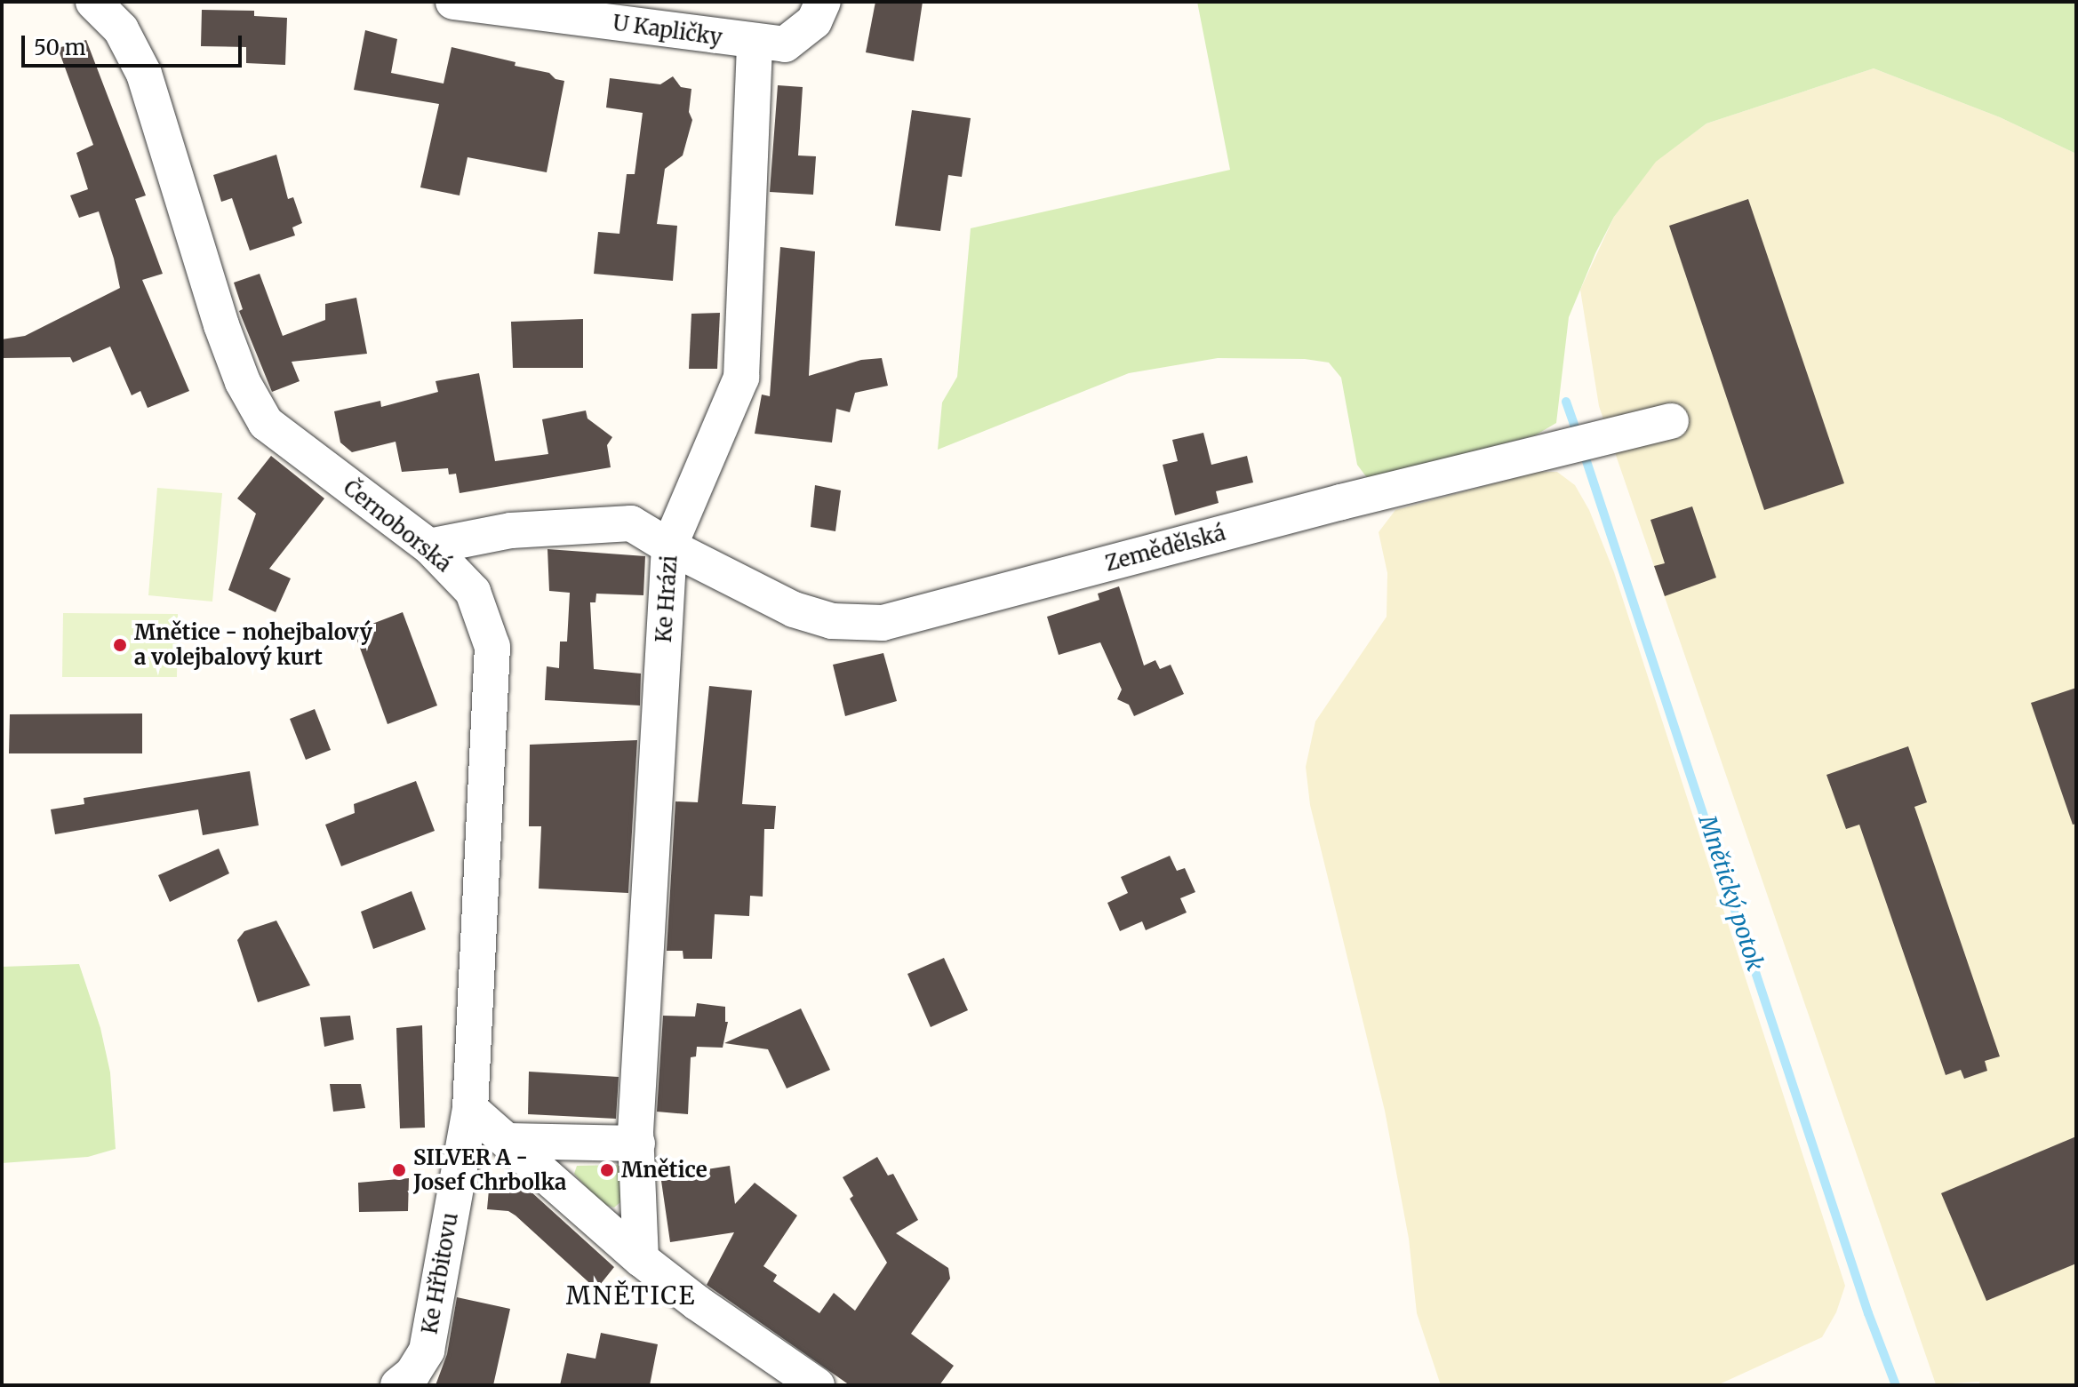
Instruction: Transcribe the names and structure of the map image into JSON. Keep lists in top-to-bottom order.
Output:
{
  "streets": {
    "street": [
      "U Kapličky",
      "Černoborská",
      "Zemědělská",
      "Ke Hrázi",
      "Ke Hřbitovu"
    ]
  },
  "crossings": [
    ["U Kapličky", "Ke Hrázi"],
    ["Černoborská", "Zemědělská"],
    ["Černoborská", "Ke Hřbitovu"],
    ["Zemědělská", "Ke Hrázi"]
  ],
  "districts": ["MNĚTICE"],
  "water": ["Mnětický potok"],
  "places": ["Mnětice - nohejbalový a volejbalový kurt", "SILVER A - Josef Chrbolka", "Mnětice"],
  "scale_bar": "50 m"
}
